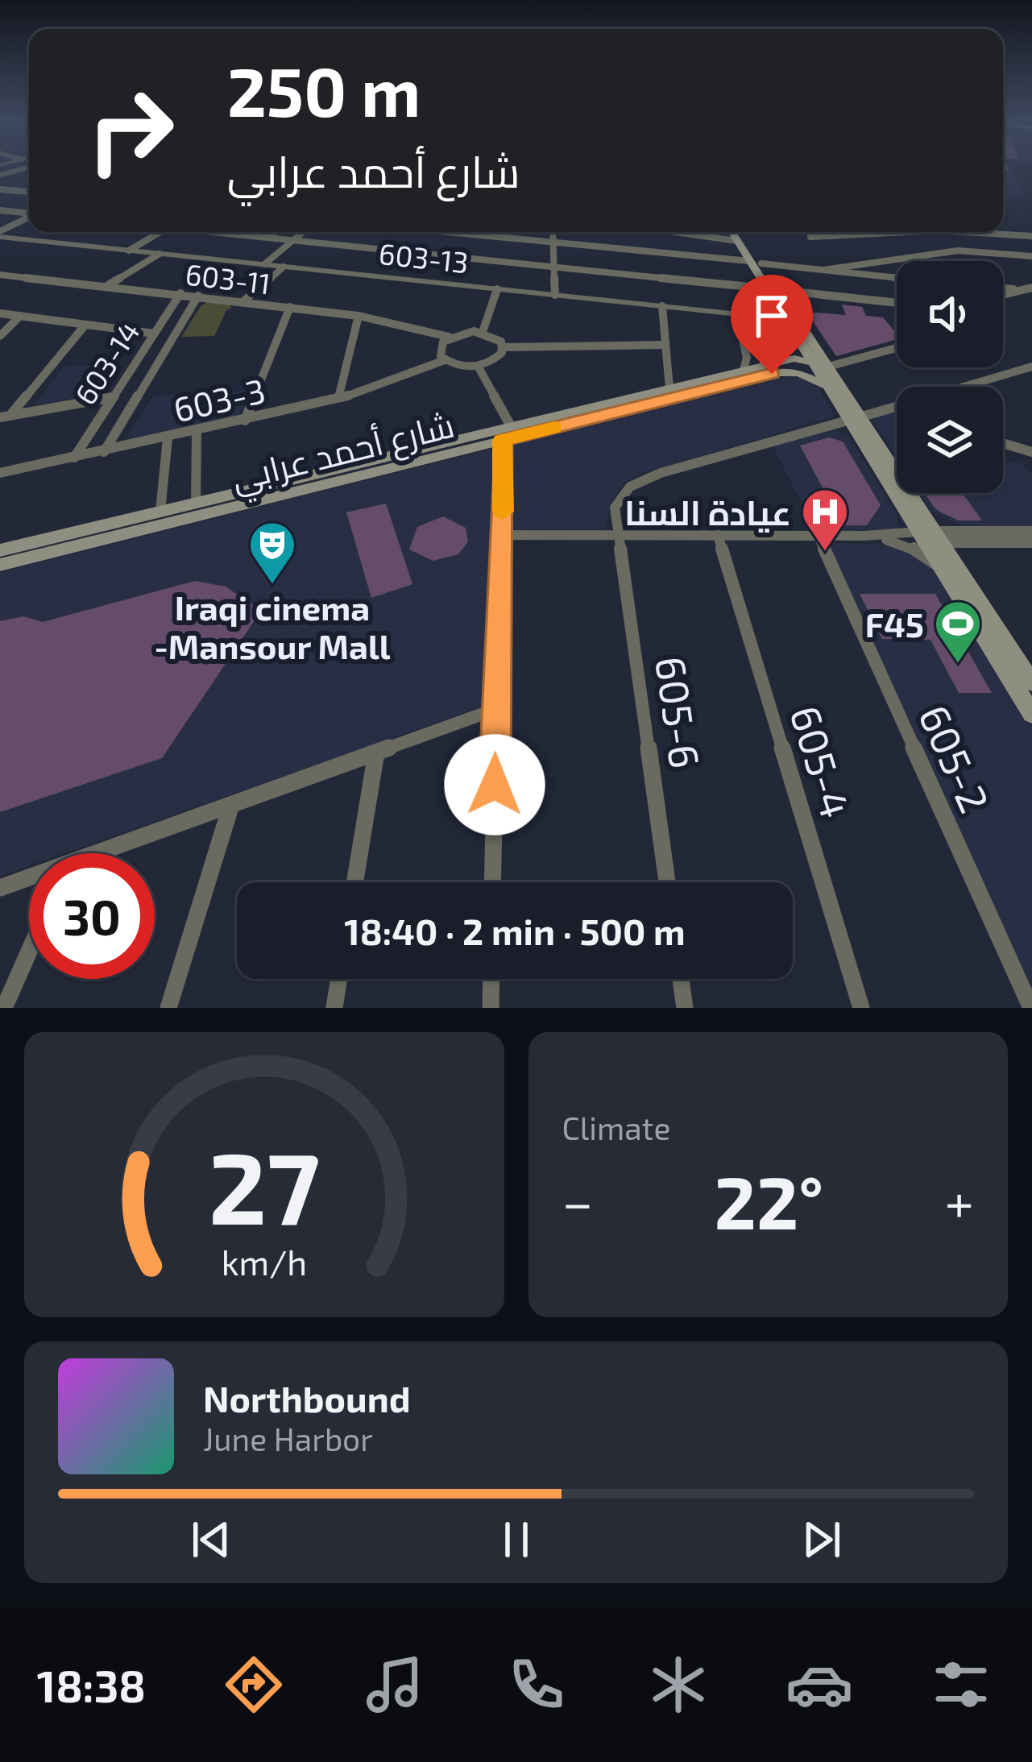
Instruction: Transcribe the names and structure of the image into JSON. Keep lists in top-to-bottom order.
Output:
{
  "streets": {
    "main road": ["شارع أحمد عرابي"],
    "street": [
      "603-13",
      "603-11",
      "603-14",
      "603-3",
      "605-6",
      "605-2",
      "605-4"
    ]
  },
  "crossings": [
    ["603-11", "603-14"],
    ["603-14", "603-3"]
  ],
  "places": {
    "hospital": ["عيادة السنا"],
    "theatre": ["Iraqi cinema -Mansour Mall"],
    "sports": ["F45"]
  },
  "page": {
    "turn": ["250 m", "شارع أحمد عرابي"],
    "limit": "30",
    "trip": "18:40 · 2 min · 500 m",
    "tile": "Climate",
    "heat": ["−", "22°", "+"],
    "song": ["Northbound", "June Harbor"],
    "tabs": "18:38",
    "gauge": ["27", "km/h"]
  }
}
